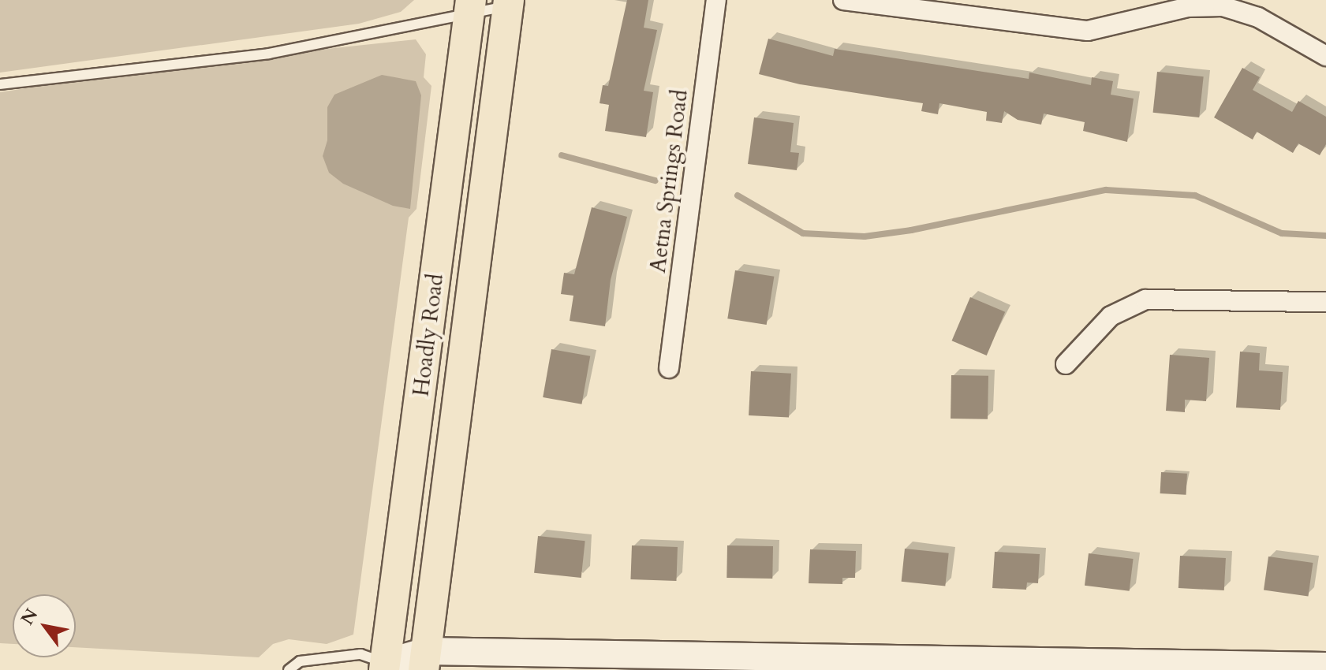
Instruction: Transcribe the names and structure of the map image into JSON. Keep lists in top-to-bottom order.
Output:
{
  "streets": {
    "main road": ["Hoadly Road"],
    "street": ["Aetna Springs Road"]
  },
  "north": "top left"
}
